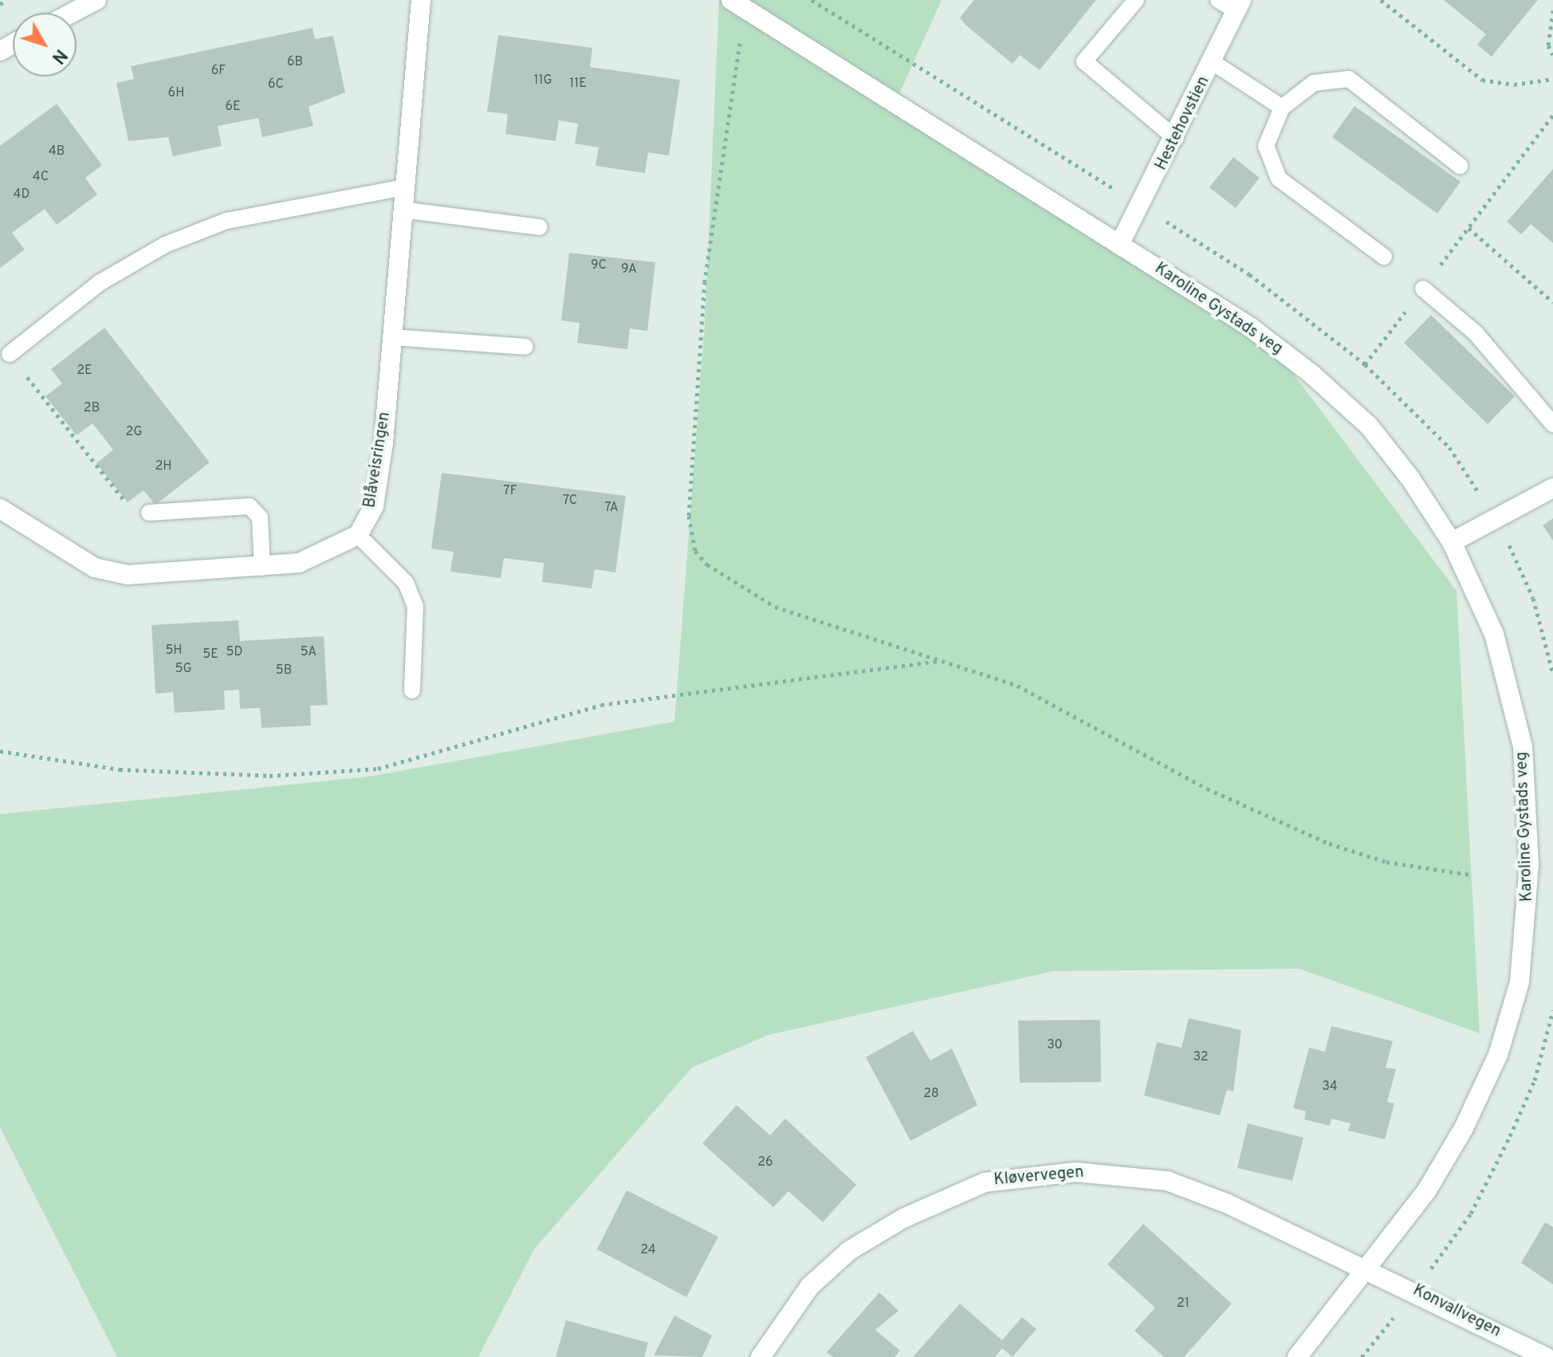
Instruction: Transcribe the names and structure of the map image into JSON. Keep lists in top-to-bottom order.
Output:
{
  "streets": {
    "street": [
      "Hestehovstien",
      "Karoline Gystads veg",
      "Blåveisringen",
      "Kløvervegen",
      "Konvallvegen"
    ]
  },
  "crossings": [
    ["Hestehovstien", "Karoline Gystads veg"],
    ["Karoline Gystads veg", "Kløvervegen"],
    ["Karoline Gystads veg", "Konvallvegen"],
    ["Kløvervegen", "Konvallvegen"]
  ],
  "house_numbers": [
    "6B",
    "6F",
    "11G",
    "11E",
    "6C",
    "6H",
    "6E",
    "4B",
    "4C",
    "4D",
    "9C",
    "9A",
    "2E",
    "2B",
    "2G",
    "2H",
    "7F",
    "7C",
    "7A",
    "5H",
    "5D",
    "5A",
    "5E",
    "5G",
    "5B",
    "30",
    "32",
    "34",
    "28",
    "26",
    "24",
    "21"
  ],
  "north": "bottom right"
}
